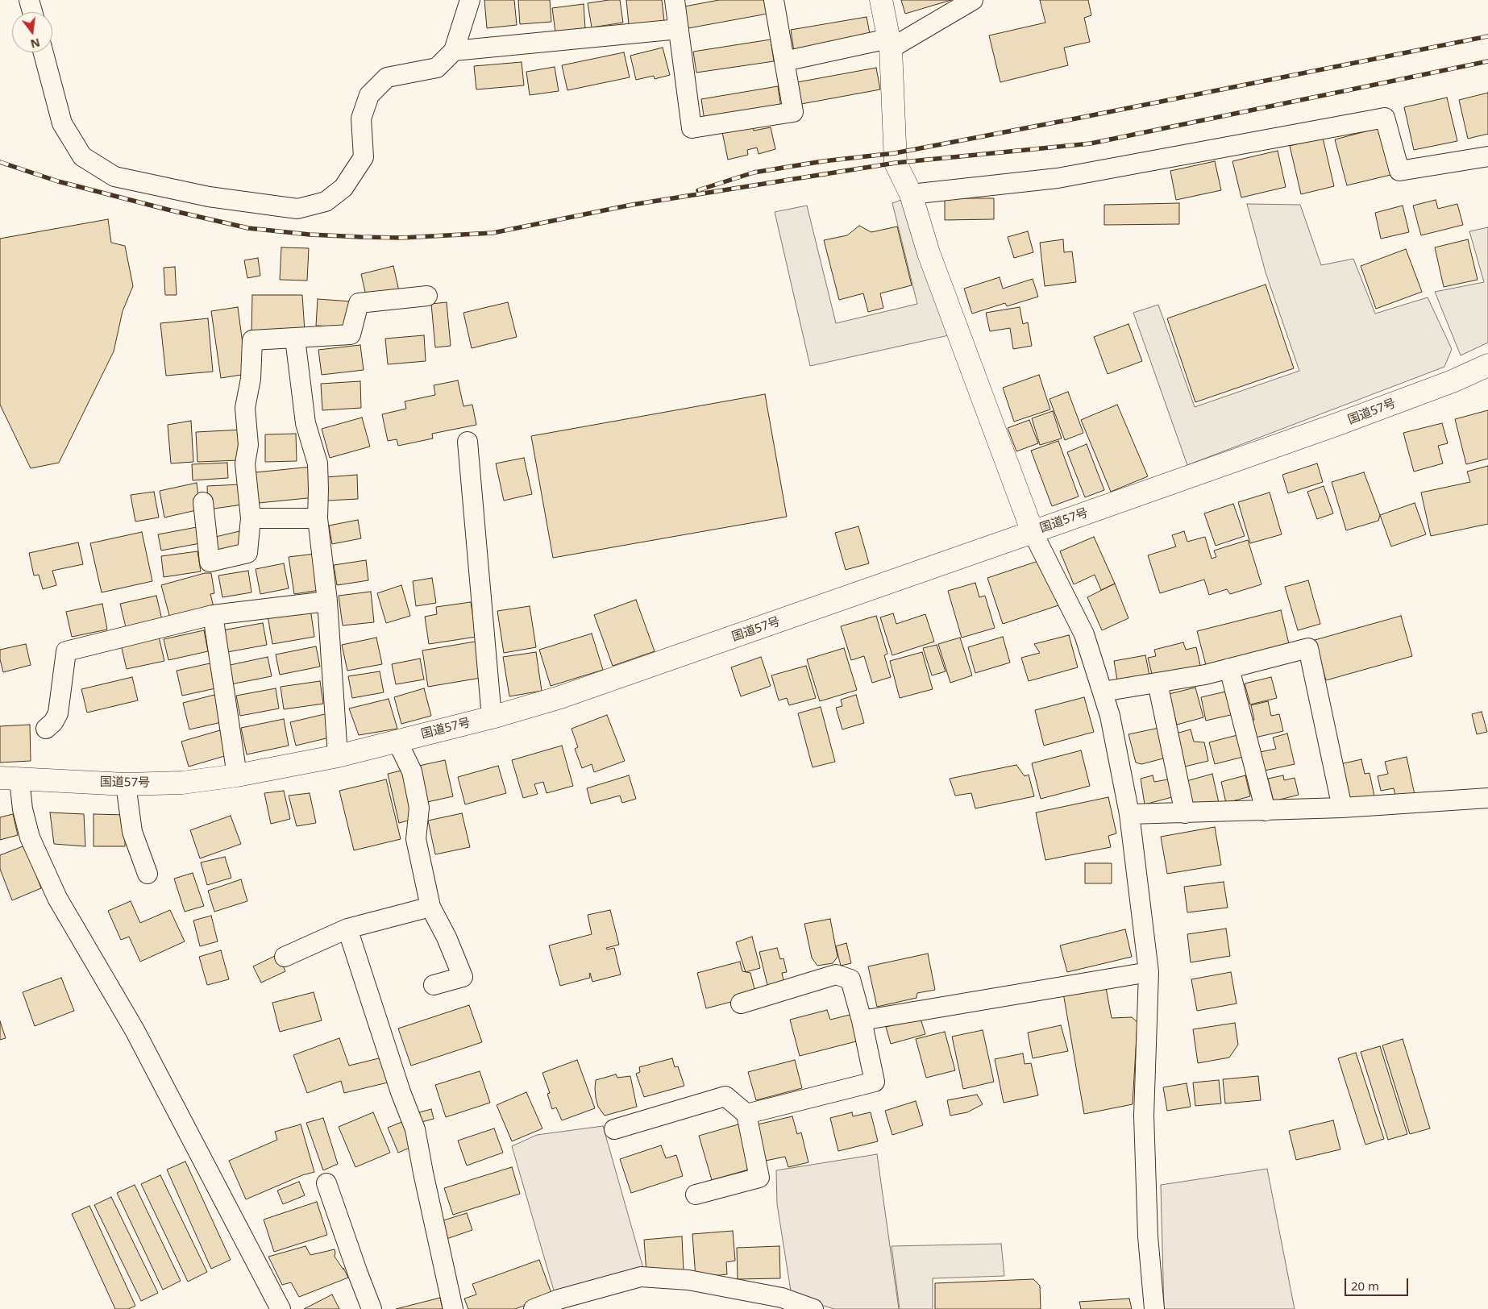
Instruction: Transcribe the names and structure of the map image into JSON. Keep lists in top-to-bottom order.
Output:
{
  "streets": {
    "main road": ["国道57号"]
  },
  "scale_bar": "20 m",
  "north": "bottom"
}
